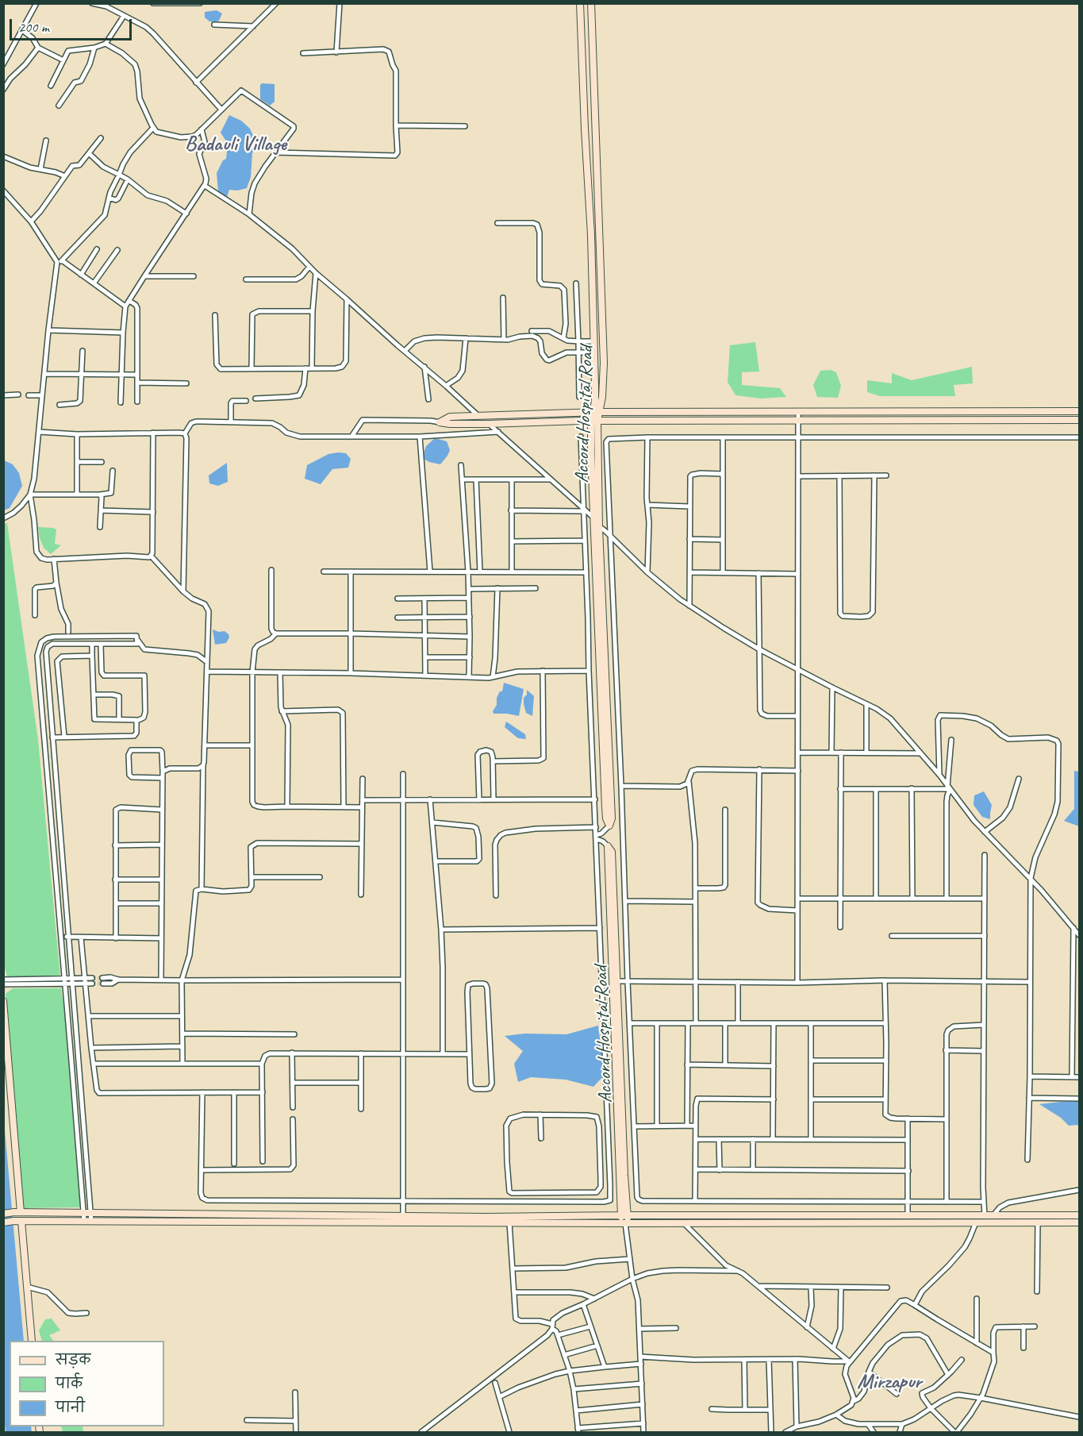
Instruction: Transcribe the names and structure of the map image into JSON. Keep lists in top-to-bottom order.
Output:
{
  "streets": {
    "street": ["Accord Hospital Road"]
  },
  "districts": ["Badauli Village", "Mirzapur"],
  "legend": ["सड़क", "पार्क", "पानी"],
  "scale_bar": "200 m"
}
